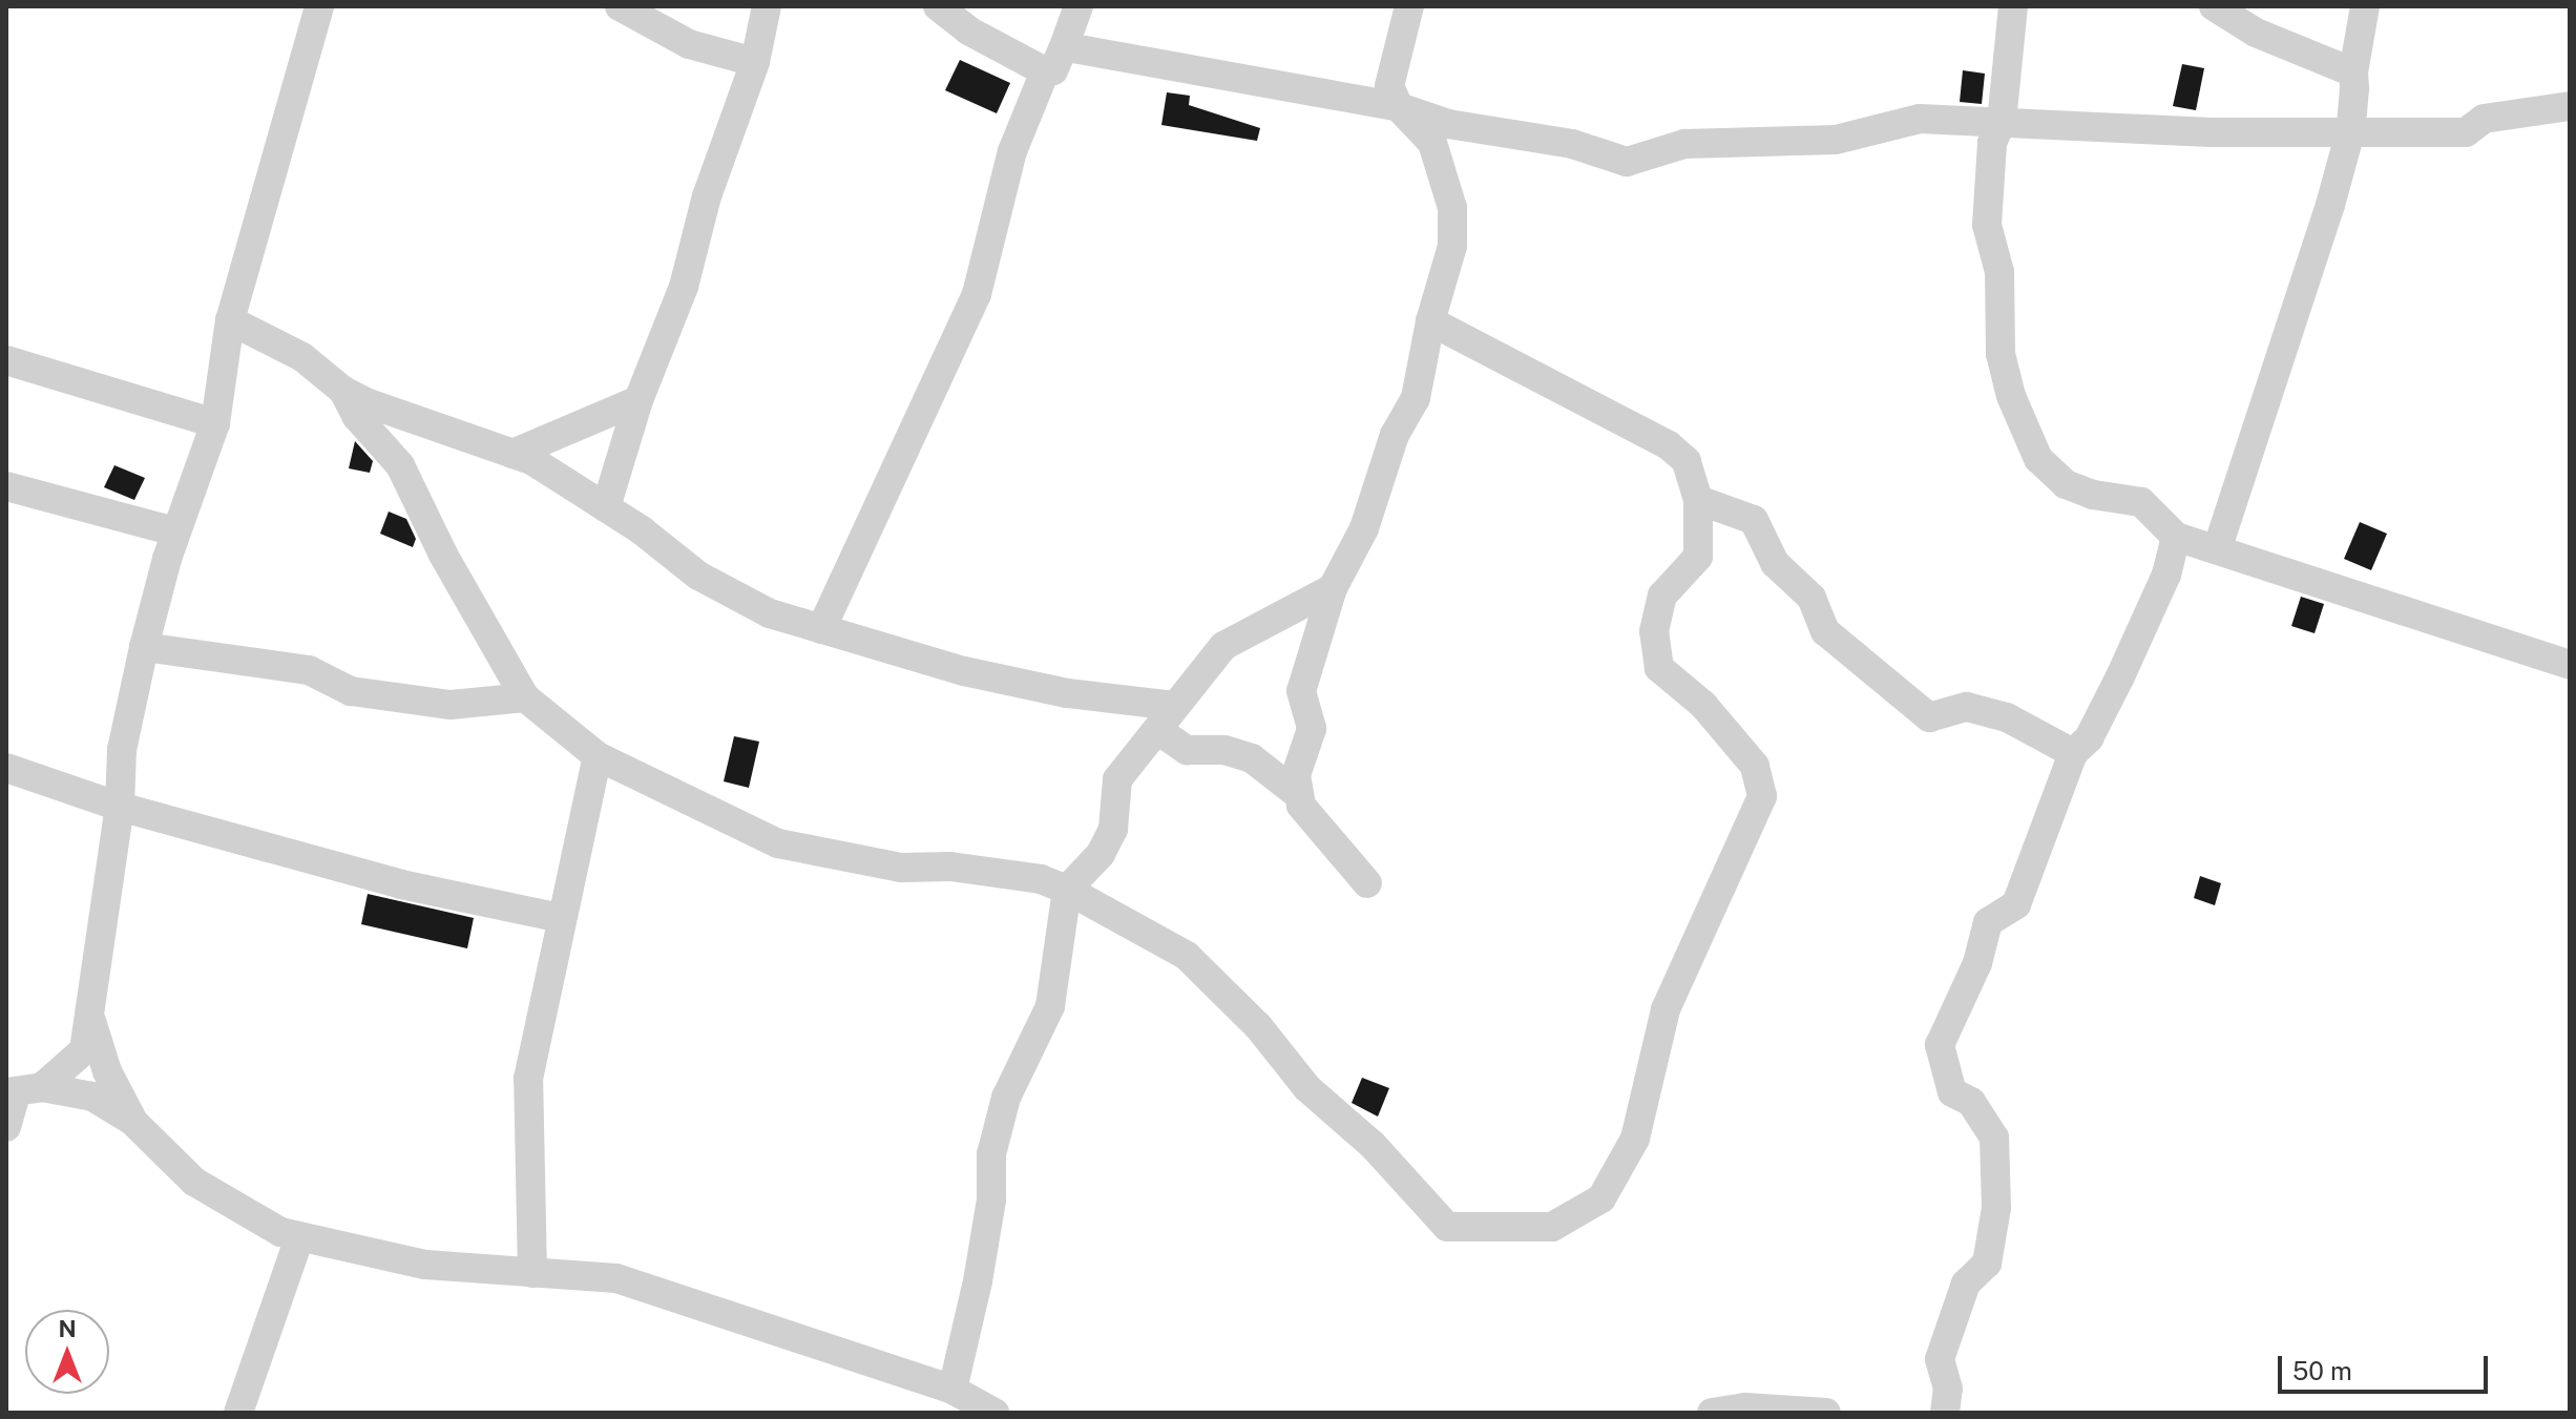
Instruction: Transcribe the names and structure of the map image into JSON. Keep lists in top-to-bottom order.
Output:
{
  "scale_bar": "50 m",
  "north": "top"
}
